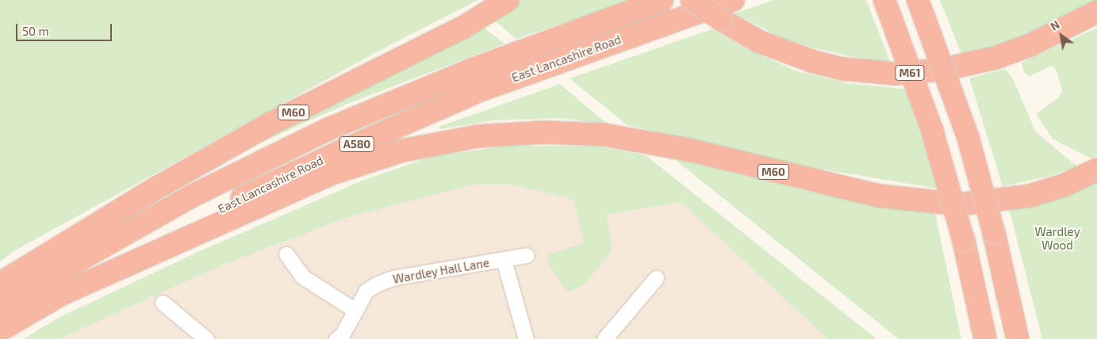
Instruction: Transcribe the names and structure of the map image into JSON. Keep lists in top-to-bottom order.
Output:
{
  "streets": {
    "highway": [
      "East Lancashire Road",
      "M61",
      "M60",
      "A580"
    ],
    "street": ["Wardley Hall Lane"]
  },
  "crossings": [
    ["East Lancashire Road", "M60"]
  ],
  "parks": ["Wardley Wood"],
  "scale_bar": "50 m",
  "north": "top left"
}
